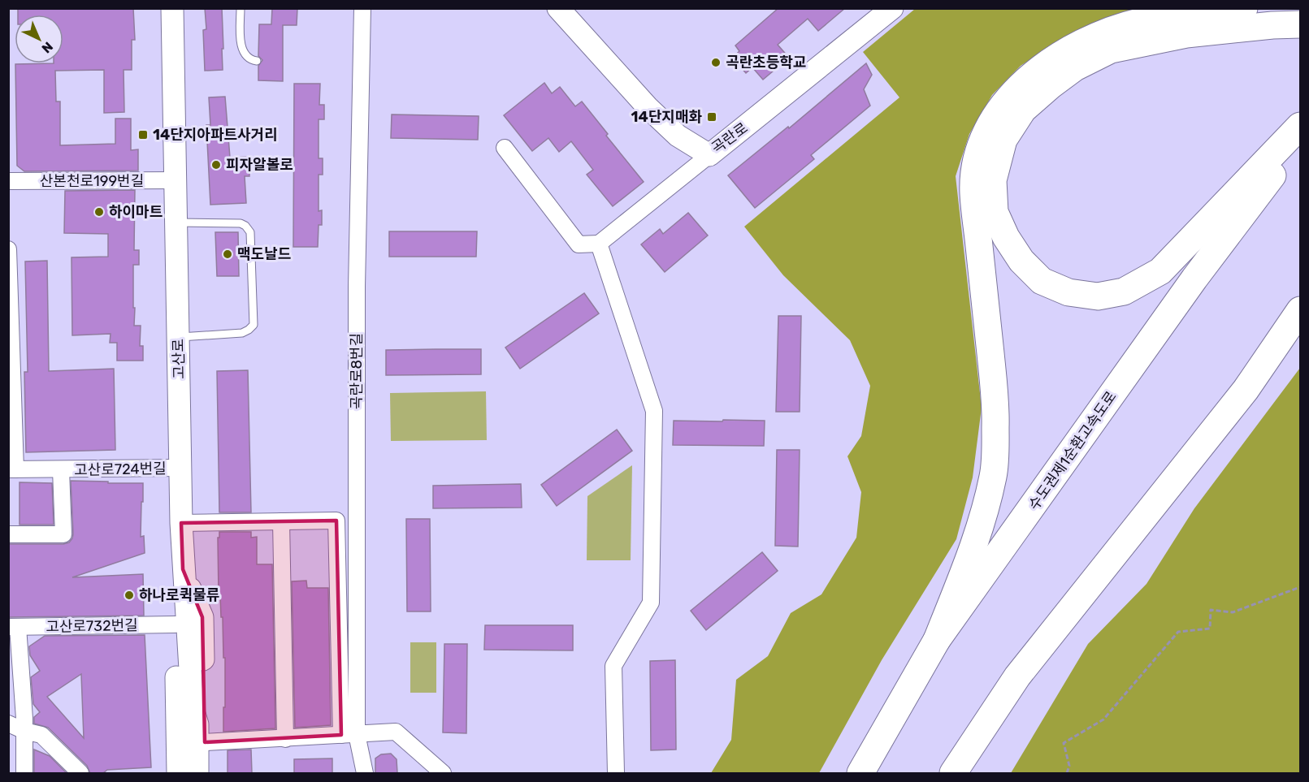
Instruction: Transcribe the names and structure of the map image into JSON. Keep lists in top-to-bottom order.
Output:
{
  "streets": {
    "highway": ["수도권제1순환고속도로"],
    "street": [
      "곡란로",
      "산본천로199번길",
      "고산로",
      "곡란로8번길",
      "고산로724번길",
      "고산로732번길"
    ]
  },
  "crossings": [
    ["산본천로199번길", "고산로"],
    ["고산로", "고산로724번길"]
  ],
  "places": {
    "other": [
      "곡란초등학교",
      "피자알볼로",
      "하이마트",
      "맥도날드",
      "하나로퀵물류"
    ],
    "transit": ["14단지매화", "14단지아파트사거리"]
  },
  "north": "bottom right"
}
